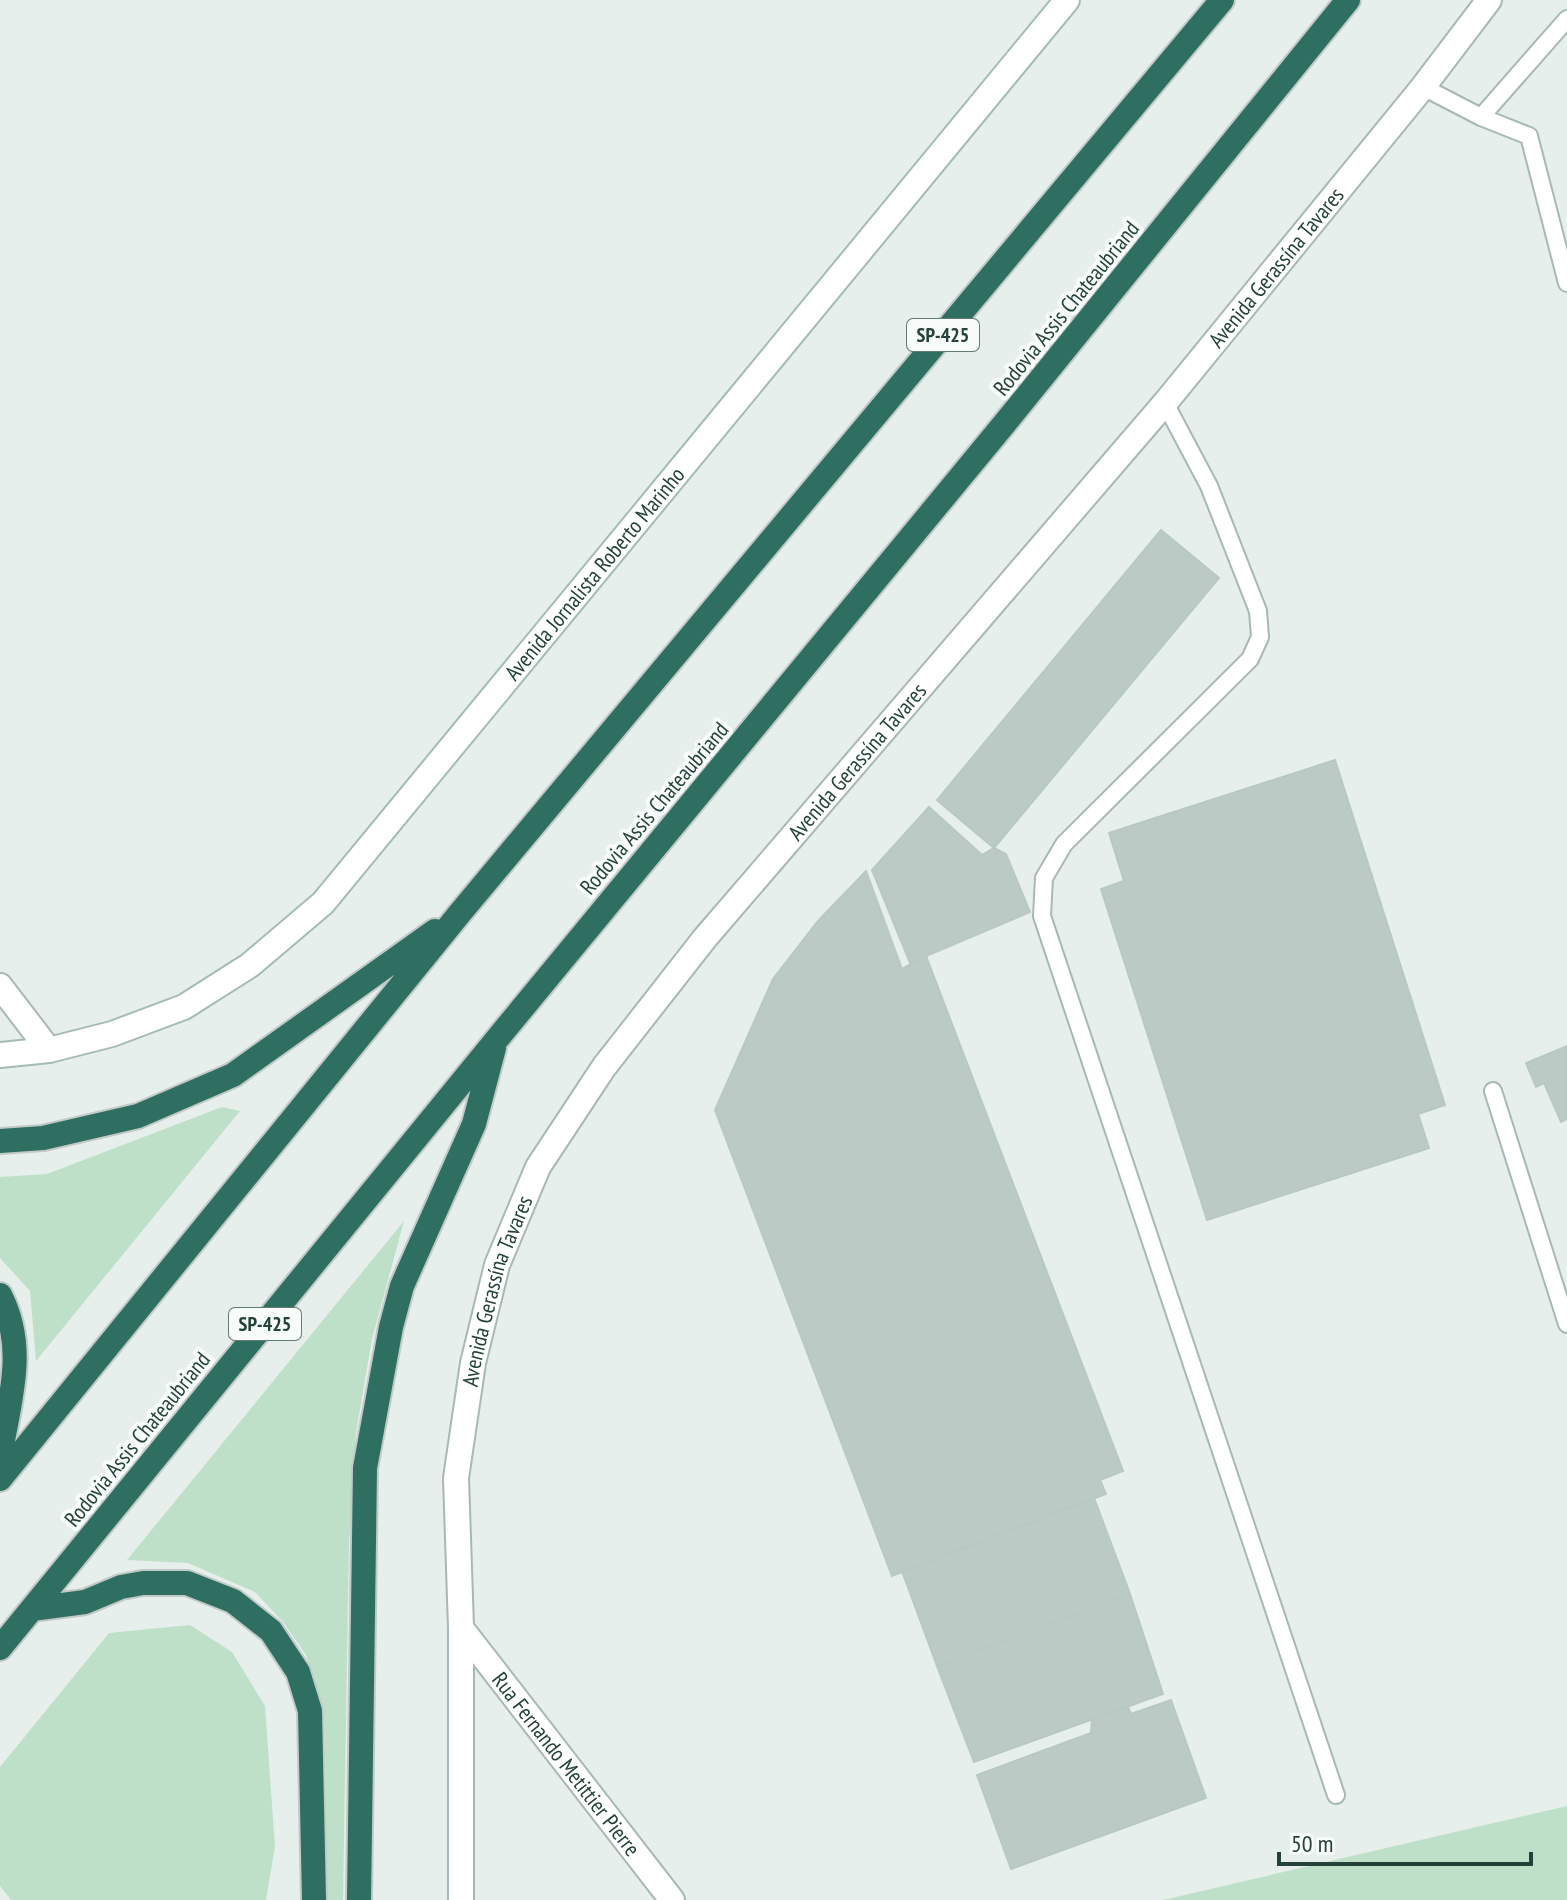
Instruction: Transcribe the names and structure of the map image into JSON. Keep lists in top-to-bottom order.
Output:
{
  "streets": {
    "highway": ["Rodovia Assis Chateaubriand", "SP-425"],
    "street": ["Avenida Gerassína Tavares", "Avenida Jornalista Roberto Marinho", "Rua Fernando Metittier Pierre"]
  },
  "crossings": [
    ["Avenida Gerassína Tavares", "Rua Fernando Metittier Pierre"]
  ],
  "scale_bar": "50 m"
}
